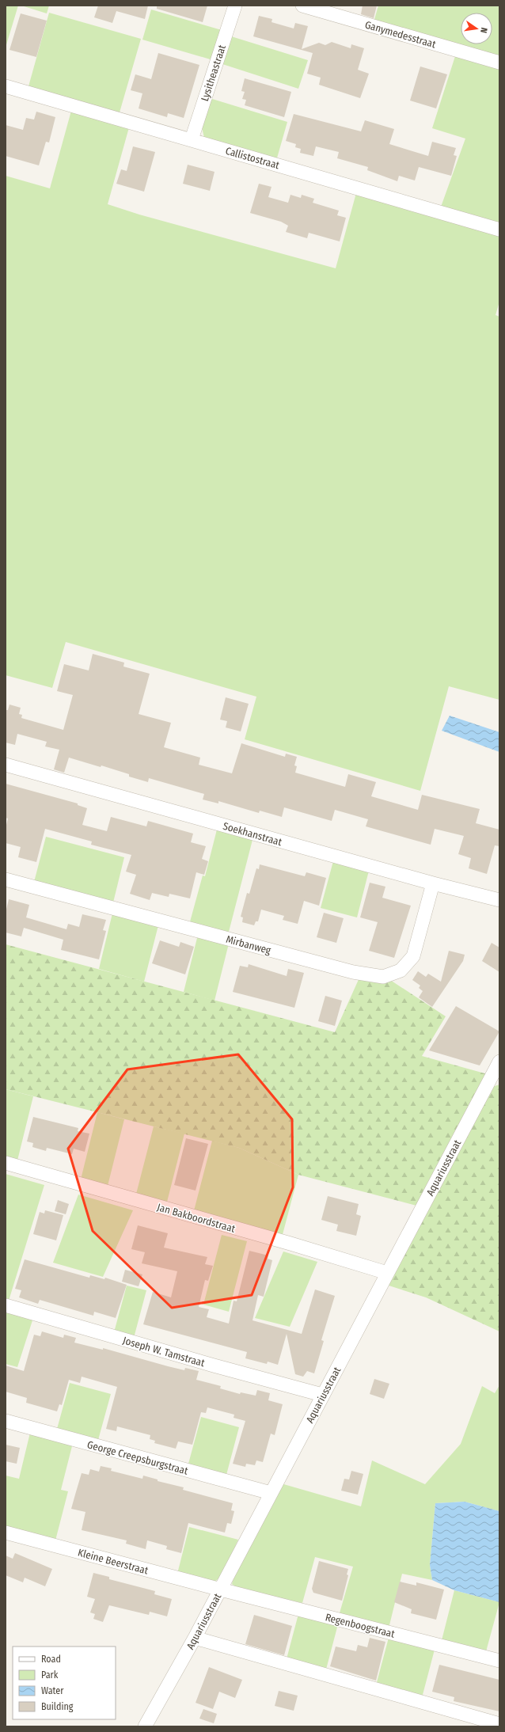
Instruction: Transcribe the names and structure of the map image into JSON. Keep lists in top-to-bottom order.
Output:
{
  "streets": {
    "street": [
      "Ganymedesstraat",
      "Lysitheastraat",
      "Callistostraat",
      "Soekhanstraat",
      "Mirbanweg",
      "Aquariusstraat",
      "Jan Bakboordstraat",
      "Joseph W. Tamstraat",
      "George Creepsburgstraat",
      "Kleine Beerstraat",
      "Regenboogstraat"
    ]
  },
  "crossings": [
    ["Lysitheastraat", "Callistostraat"],
    ["Soekhanstraat", "Mirbanweg"],
    ["Aquariusstraat", "Jan Bakboordstraat"],
    ["Aquariusstraat", "Joseph W. Tamstraat"],
    ["Aquariusstraat", "George Creepsburgstraat"],
    ["Aquariusstraat", "Kleine Beerstraat"],
    ["Aquariusstraat", "Regenboogstraat"],
    ["Kleine Beerstraat", "Regenboogstraat"]
  ],
  "legend": [
    "Road",
    "Park",
    "Water",
    "Building"
  ],
  "north": "right"
}
